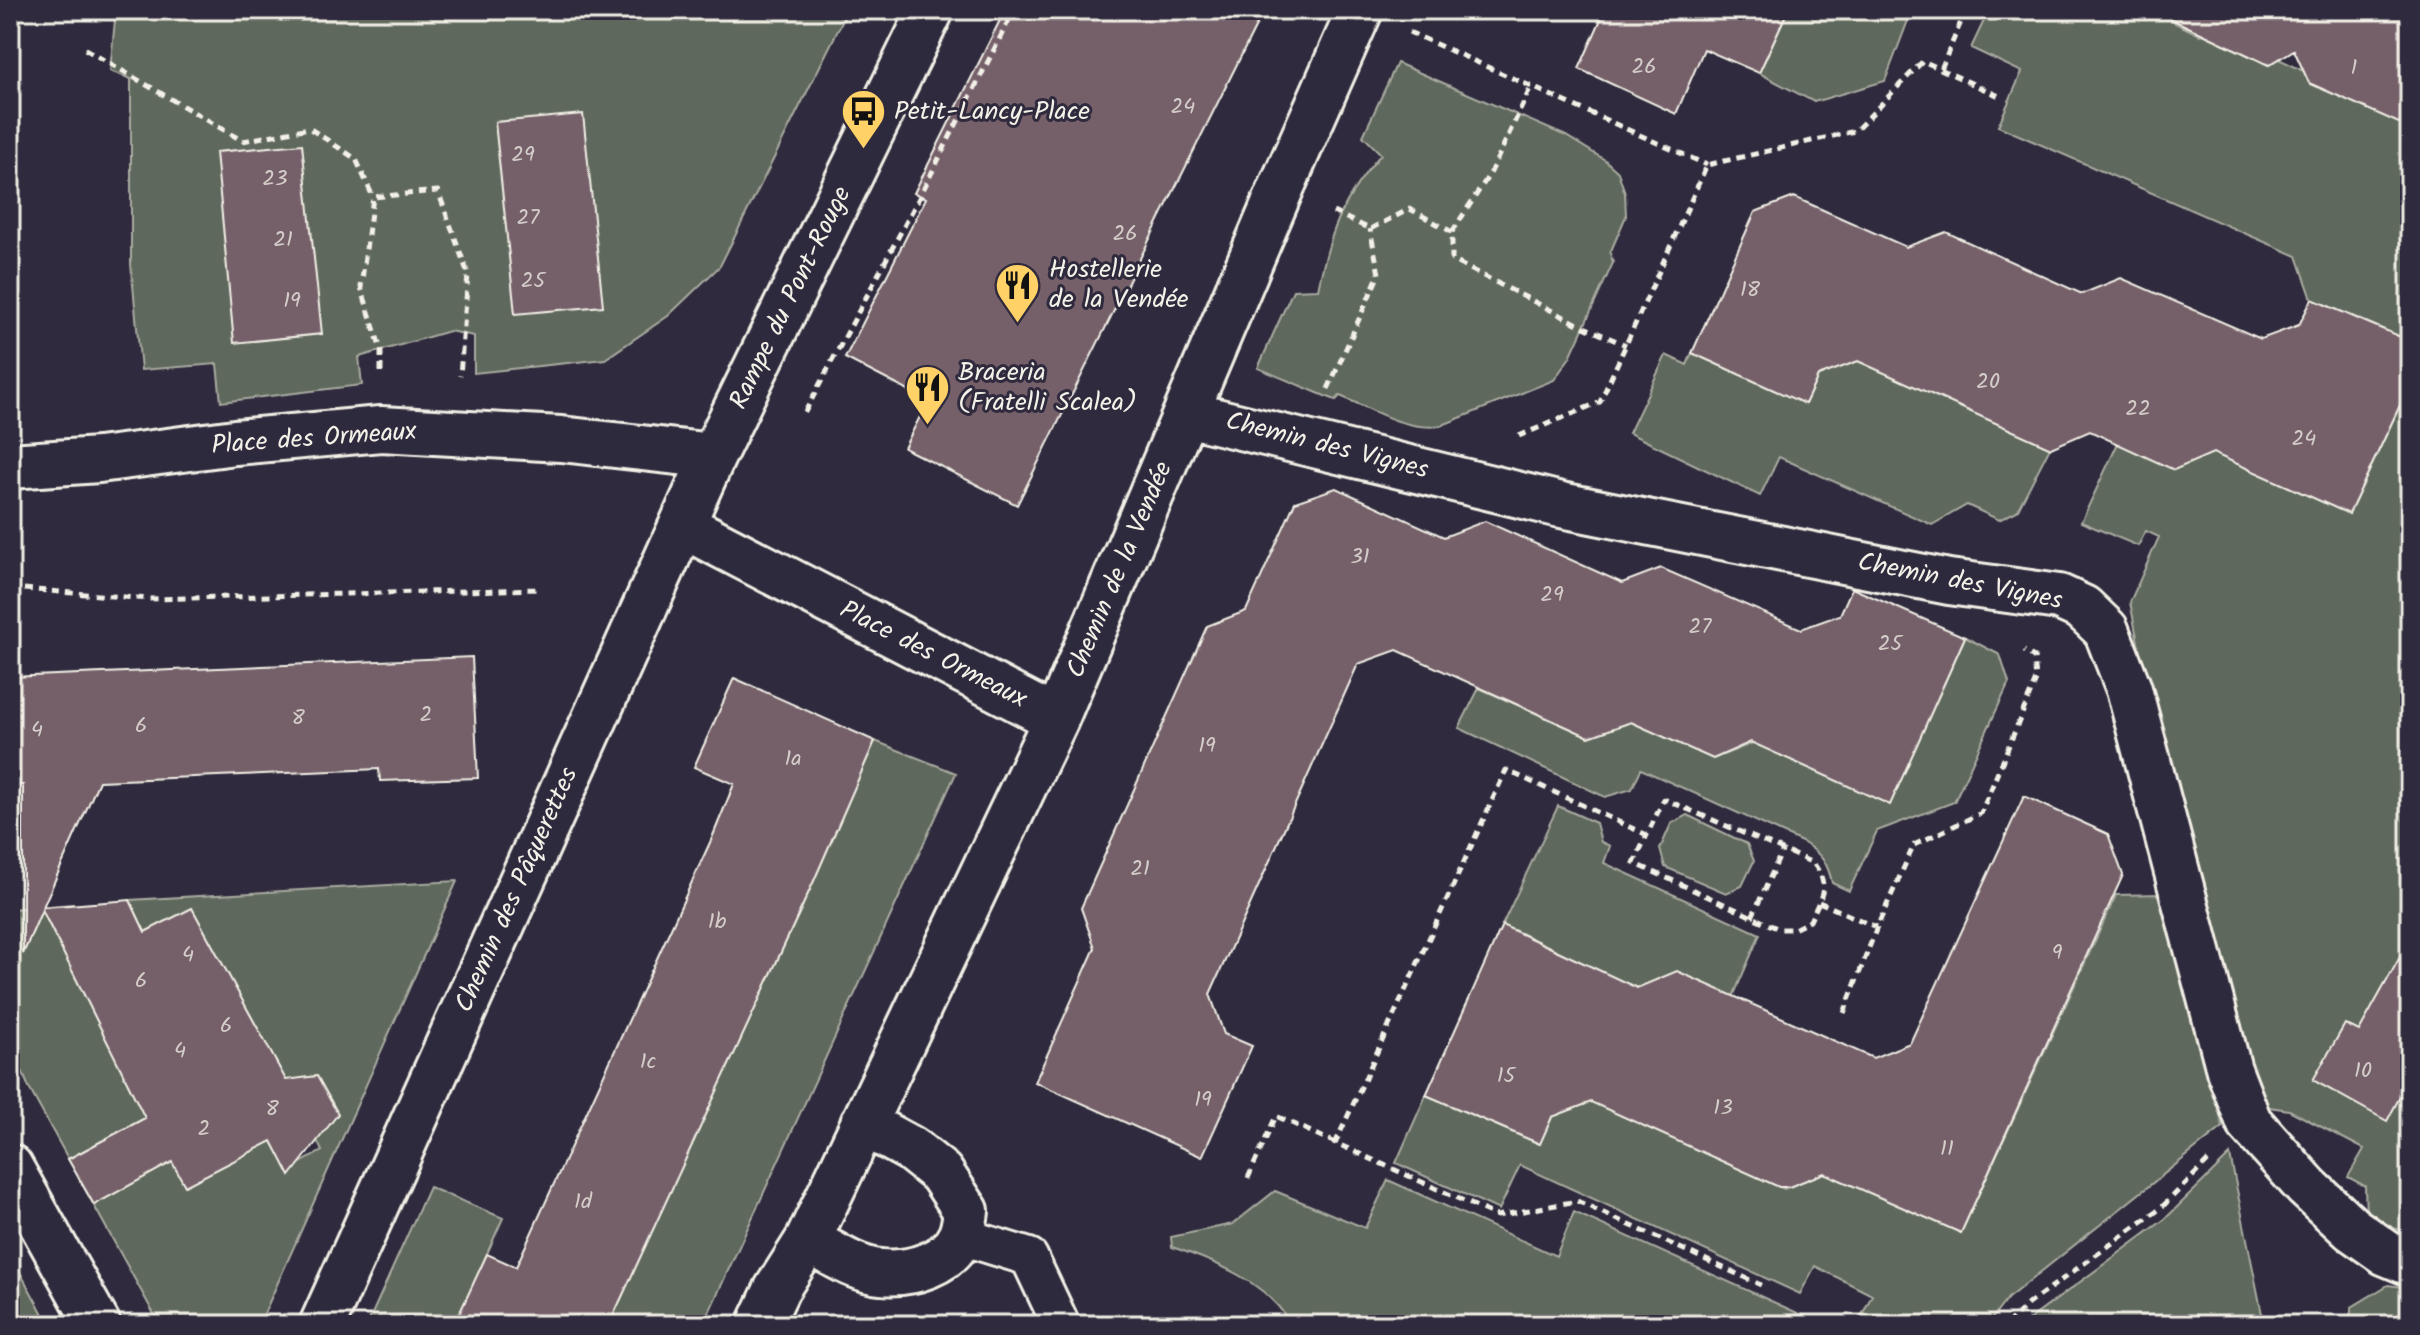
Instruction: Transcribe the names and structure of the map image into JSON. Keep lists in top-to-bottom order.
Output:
{
  "streets": {
    "street": [
      "Rampe du Pont-Rouge",
      "Place des Ormeaux",
      "Chemin des Vignes",
      "Chemin de la Vendée",
      "Chemin des Pâquerettes"
    ]
  },
  "crossings": [
    ["Rampe du Pont-Rouge", "Place des Ormeaux"],
    ["Rampe du Pont-Rouge", "Chemin des Pâquerettes"],
    ["Place des Ormeaux", "Chemin de la Vendée"],
    ["Place des Ormeaux", "Chemin des Pâquerettes"],
    ["Chemin des Vignes", "Chemin de la Vendée"]
  ],
  "places": {
    "bus stop": ["Petit-Lancy-Place"],
    "restaurant": ["Hostellerie de la Vendée", "Braceria (Fratelli Scalea)"]
  },
  "house_numbers": [
    "26",
    "1",
    "24",
    "29",
    "23",
    "27",
    "26",
    "21",
    "25",
    "18",
    "19",
    "20",
    "22",
    "24",
    "31",
    "29",
    "27",
    "25",
    "2",
    "8",
    "6",
    "4",
    "19",
    "1a",
    "21",
    "1b",
    "9",
    "4",
    "6",
    "6",
    "4",
    "1c",
    "10",
    "15",
    "19",
    "13",
    "8",
    "2",
    "11",
    "1d"
  ]
}
